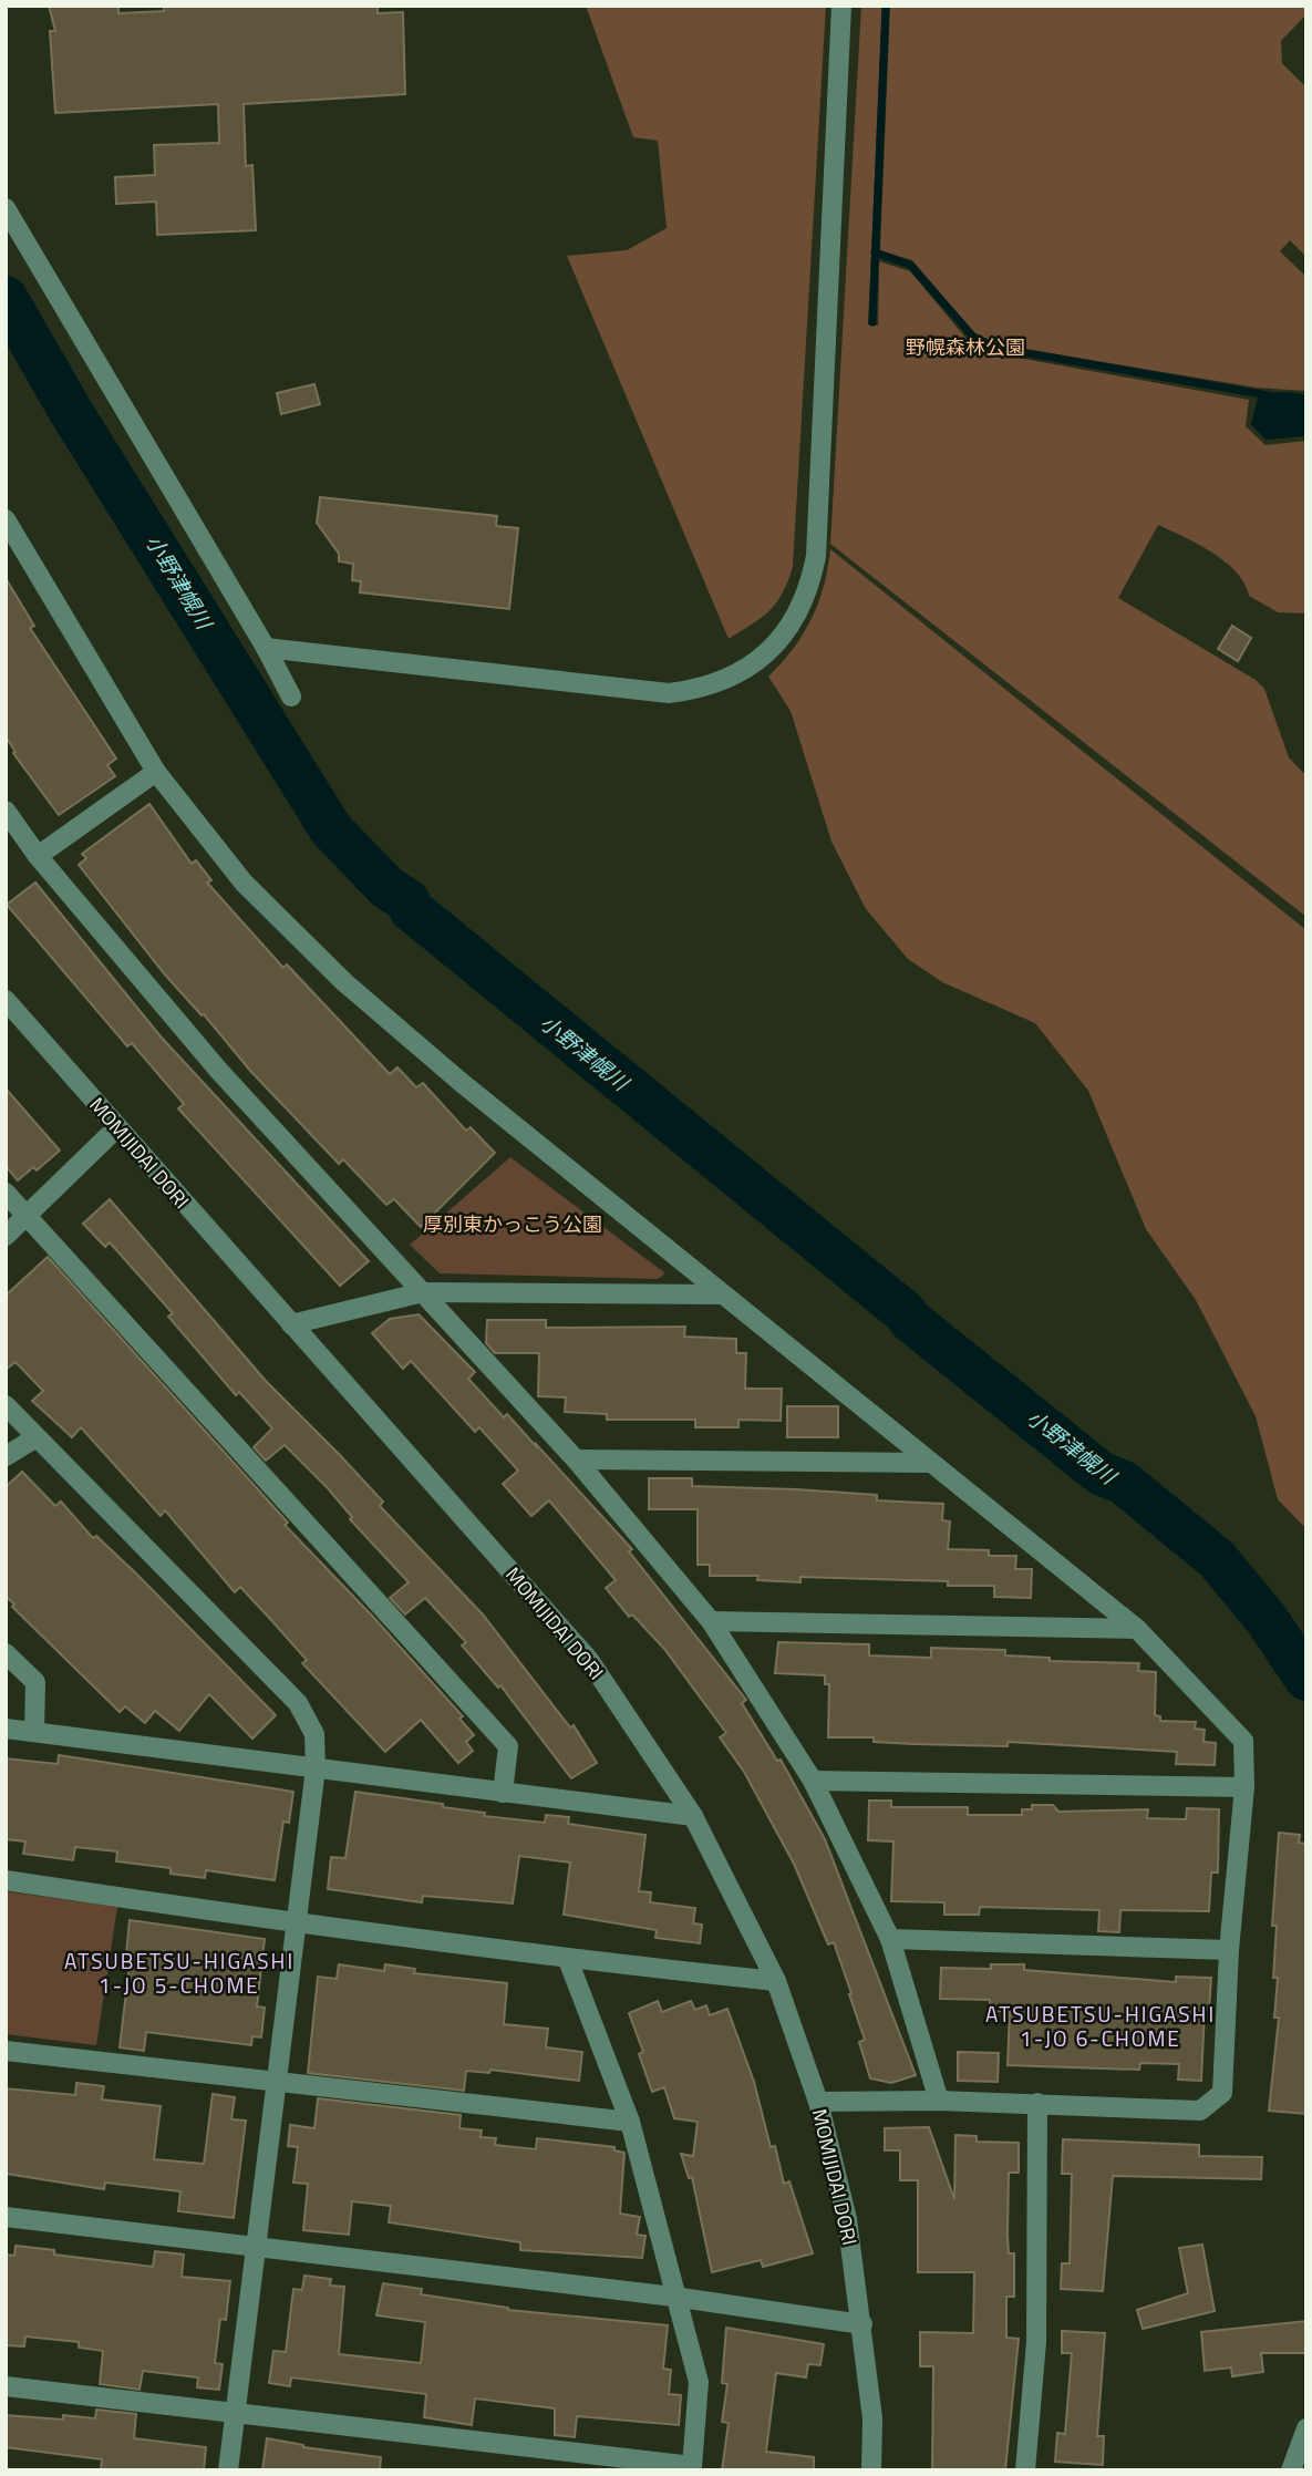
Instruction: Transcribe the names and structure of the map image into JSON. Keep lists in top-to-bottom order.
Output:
{
  "streets": {
    "street": ["MOMIJIDAI DORI"]
  },
  "districts": ["ATSUBETSU-HIGASHI 1-JO 5-CHOME", "ATSUBETSU-HIGASHI 1-JO 6-CHOME"],
  "water": ["小野津幌川"],
  "parks": ["野幌森林公園", "厚別東かっこう公園"]
}
